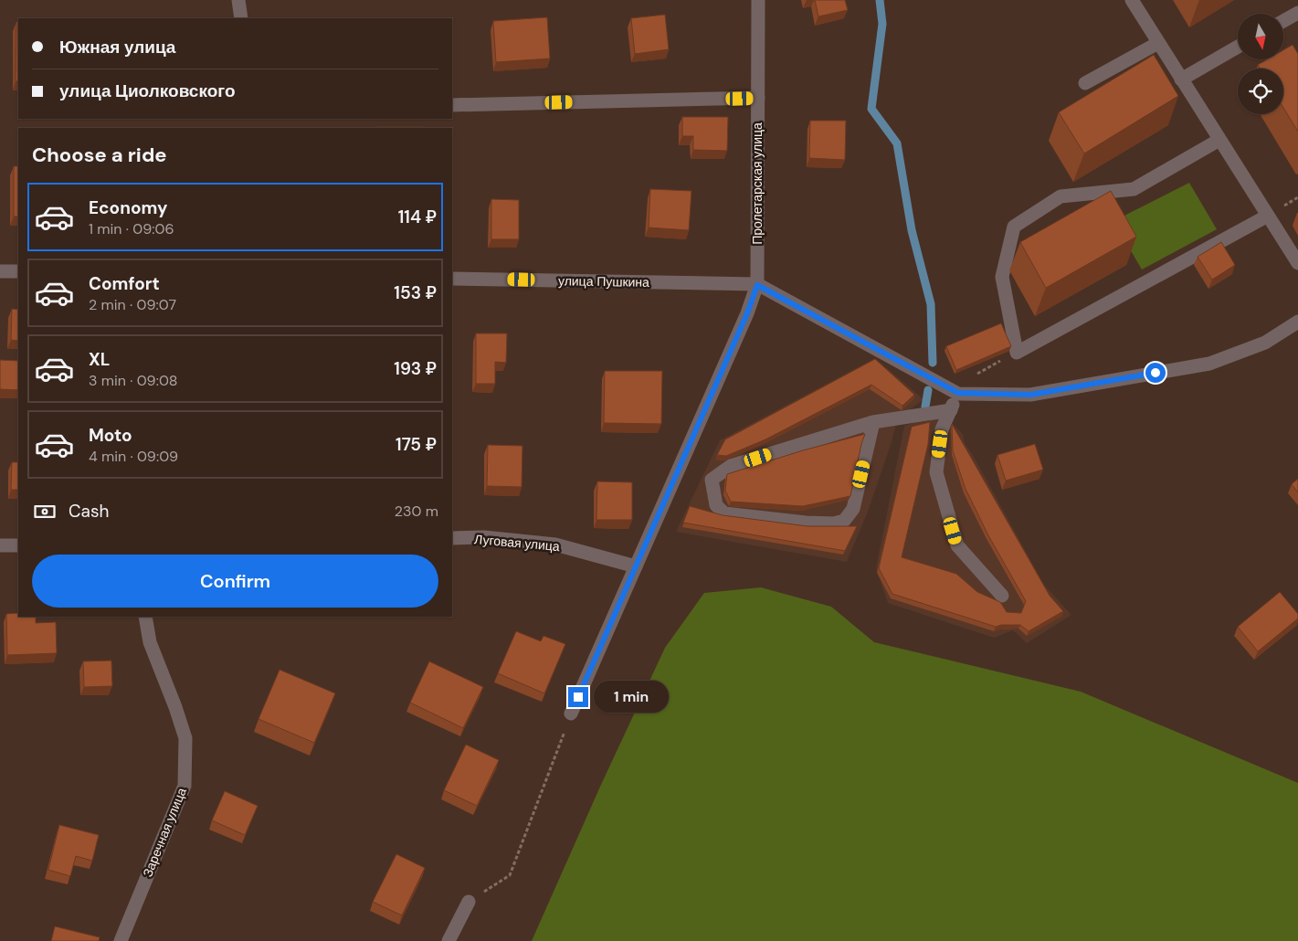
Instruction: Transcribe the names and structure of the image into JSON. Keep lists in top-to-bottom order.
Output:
{
  "streets": {
    "street": [
      "Пролетарская улица",
      "улица Пушкина",
      "Луговая улица",
      "Заречная улица"
    ]
  },
  "crossings": [
    ["Пролетарская улица", "улица Пушкина"],
    ["Пролетарская улица", "Луговая улица"]
  ],
  "north": "bottom",
  "page": {
    "banner": ["Южная улица", "улица Циолковского"],
    "heading": "Choose a ride",
    "list": [
      {
        "name": "Economy",
        "note": "1 min · 09:06",
        "value": "114 ₽"
      },
      {
        "name": "Comfort",
        "note": "2 min · 09:07",
        "value": "153 ₽"
      },
      {
        "name": "XL",
        "note": "3 min · 09:08",
        "value": "193 ₽"
      },
      {
        "name": "Moto",
        "note": "4 min · 09:09",
        "value": "175 ₽"
      }
    ],
    "pay": ["Cash", "230 m"],
    "buttons": "Confirm",
    "bubble": "1 min"
  }
}
